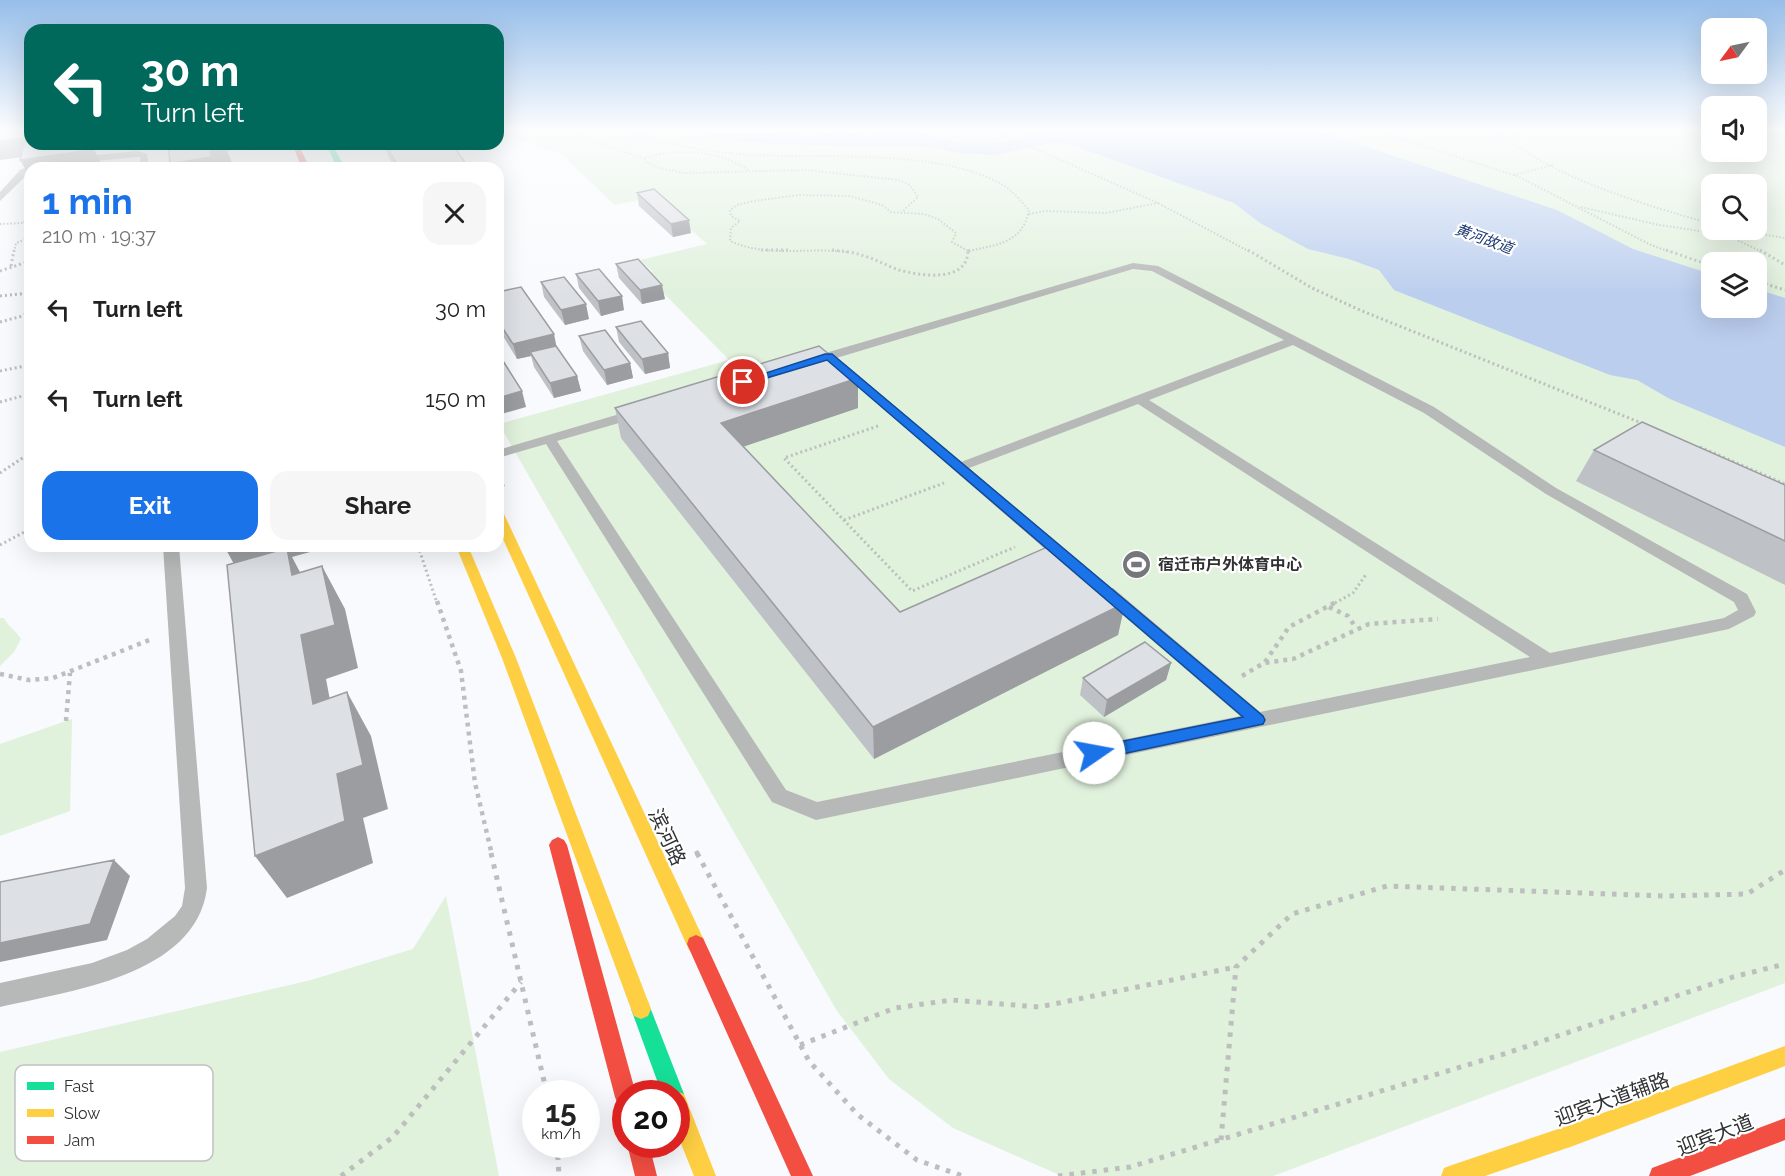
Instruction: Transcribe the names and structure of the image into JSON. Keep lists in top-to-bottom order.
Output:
{
  "streets": {
    "main road": ["滨河路", "迎宾大道辅路", "迎宾大道"]
  },
  "water": ["黄河故道"],
  "places": {
    "sports": ["宿迁市户外体育中心"]
  },
  "legend": ["Fast", "Slow", "Jam"],
  "north": "bottom left",
  "page": {
    "turn": ["30 m", "Turn left"],
    "heading": ["1 min", "210 m · 19:37"],
    "list": [
      {
        "name": "Turn left",
        "value": "30 m"
      },
      {
        "name": "Turn left",
        "value": "150 m"
      }
    ],
    "buttons": ["Exit", "Share"],
    "speed": "15 km/h",
    "limit": "20"
  }
}
